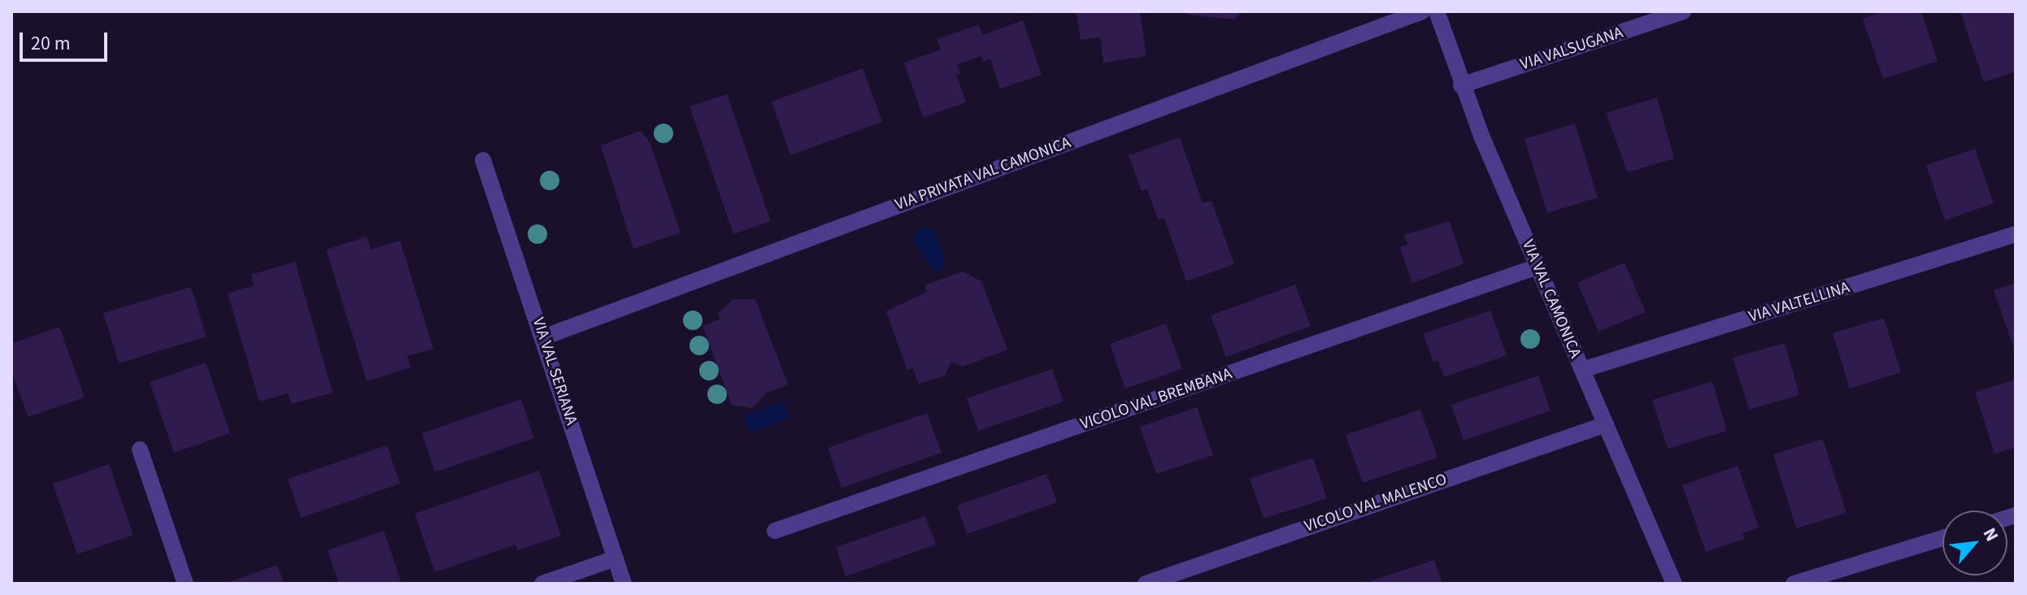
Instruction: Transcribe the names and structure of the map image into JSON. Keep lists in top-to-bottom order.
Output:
{
  "streets": {
    "street": [
      "VIA VALSUGANA",
      "VIA PRIVATA VAL CAMONICA",
      "VIA VAL CAMONICA",
      "VIA VALTELLINA",
      "VIA VAL SERIANA",
      "VICOLO VAL BREMBANA",
      "VICOLO VAL MALENCO"
    ]
  },
  "crossings": [
    ["VIA VALSUGANA", "VIA VAL CAMONICA"],
    ["VIA PRIVATA VAL CAMONICA", "VIA VAL SERIANA"],
    ["VIA VAL CAMONICA", "VIA VALTELLINA"],
    ["VIA VAL CAMONICA", "VICOLO VAL BREMBANA"],
    ["VIA VAL CAMONICA", "VICOLO VAL MALENCO"]
  ],
  "scale_bar": "20 m",
  "north": "top right"
}
